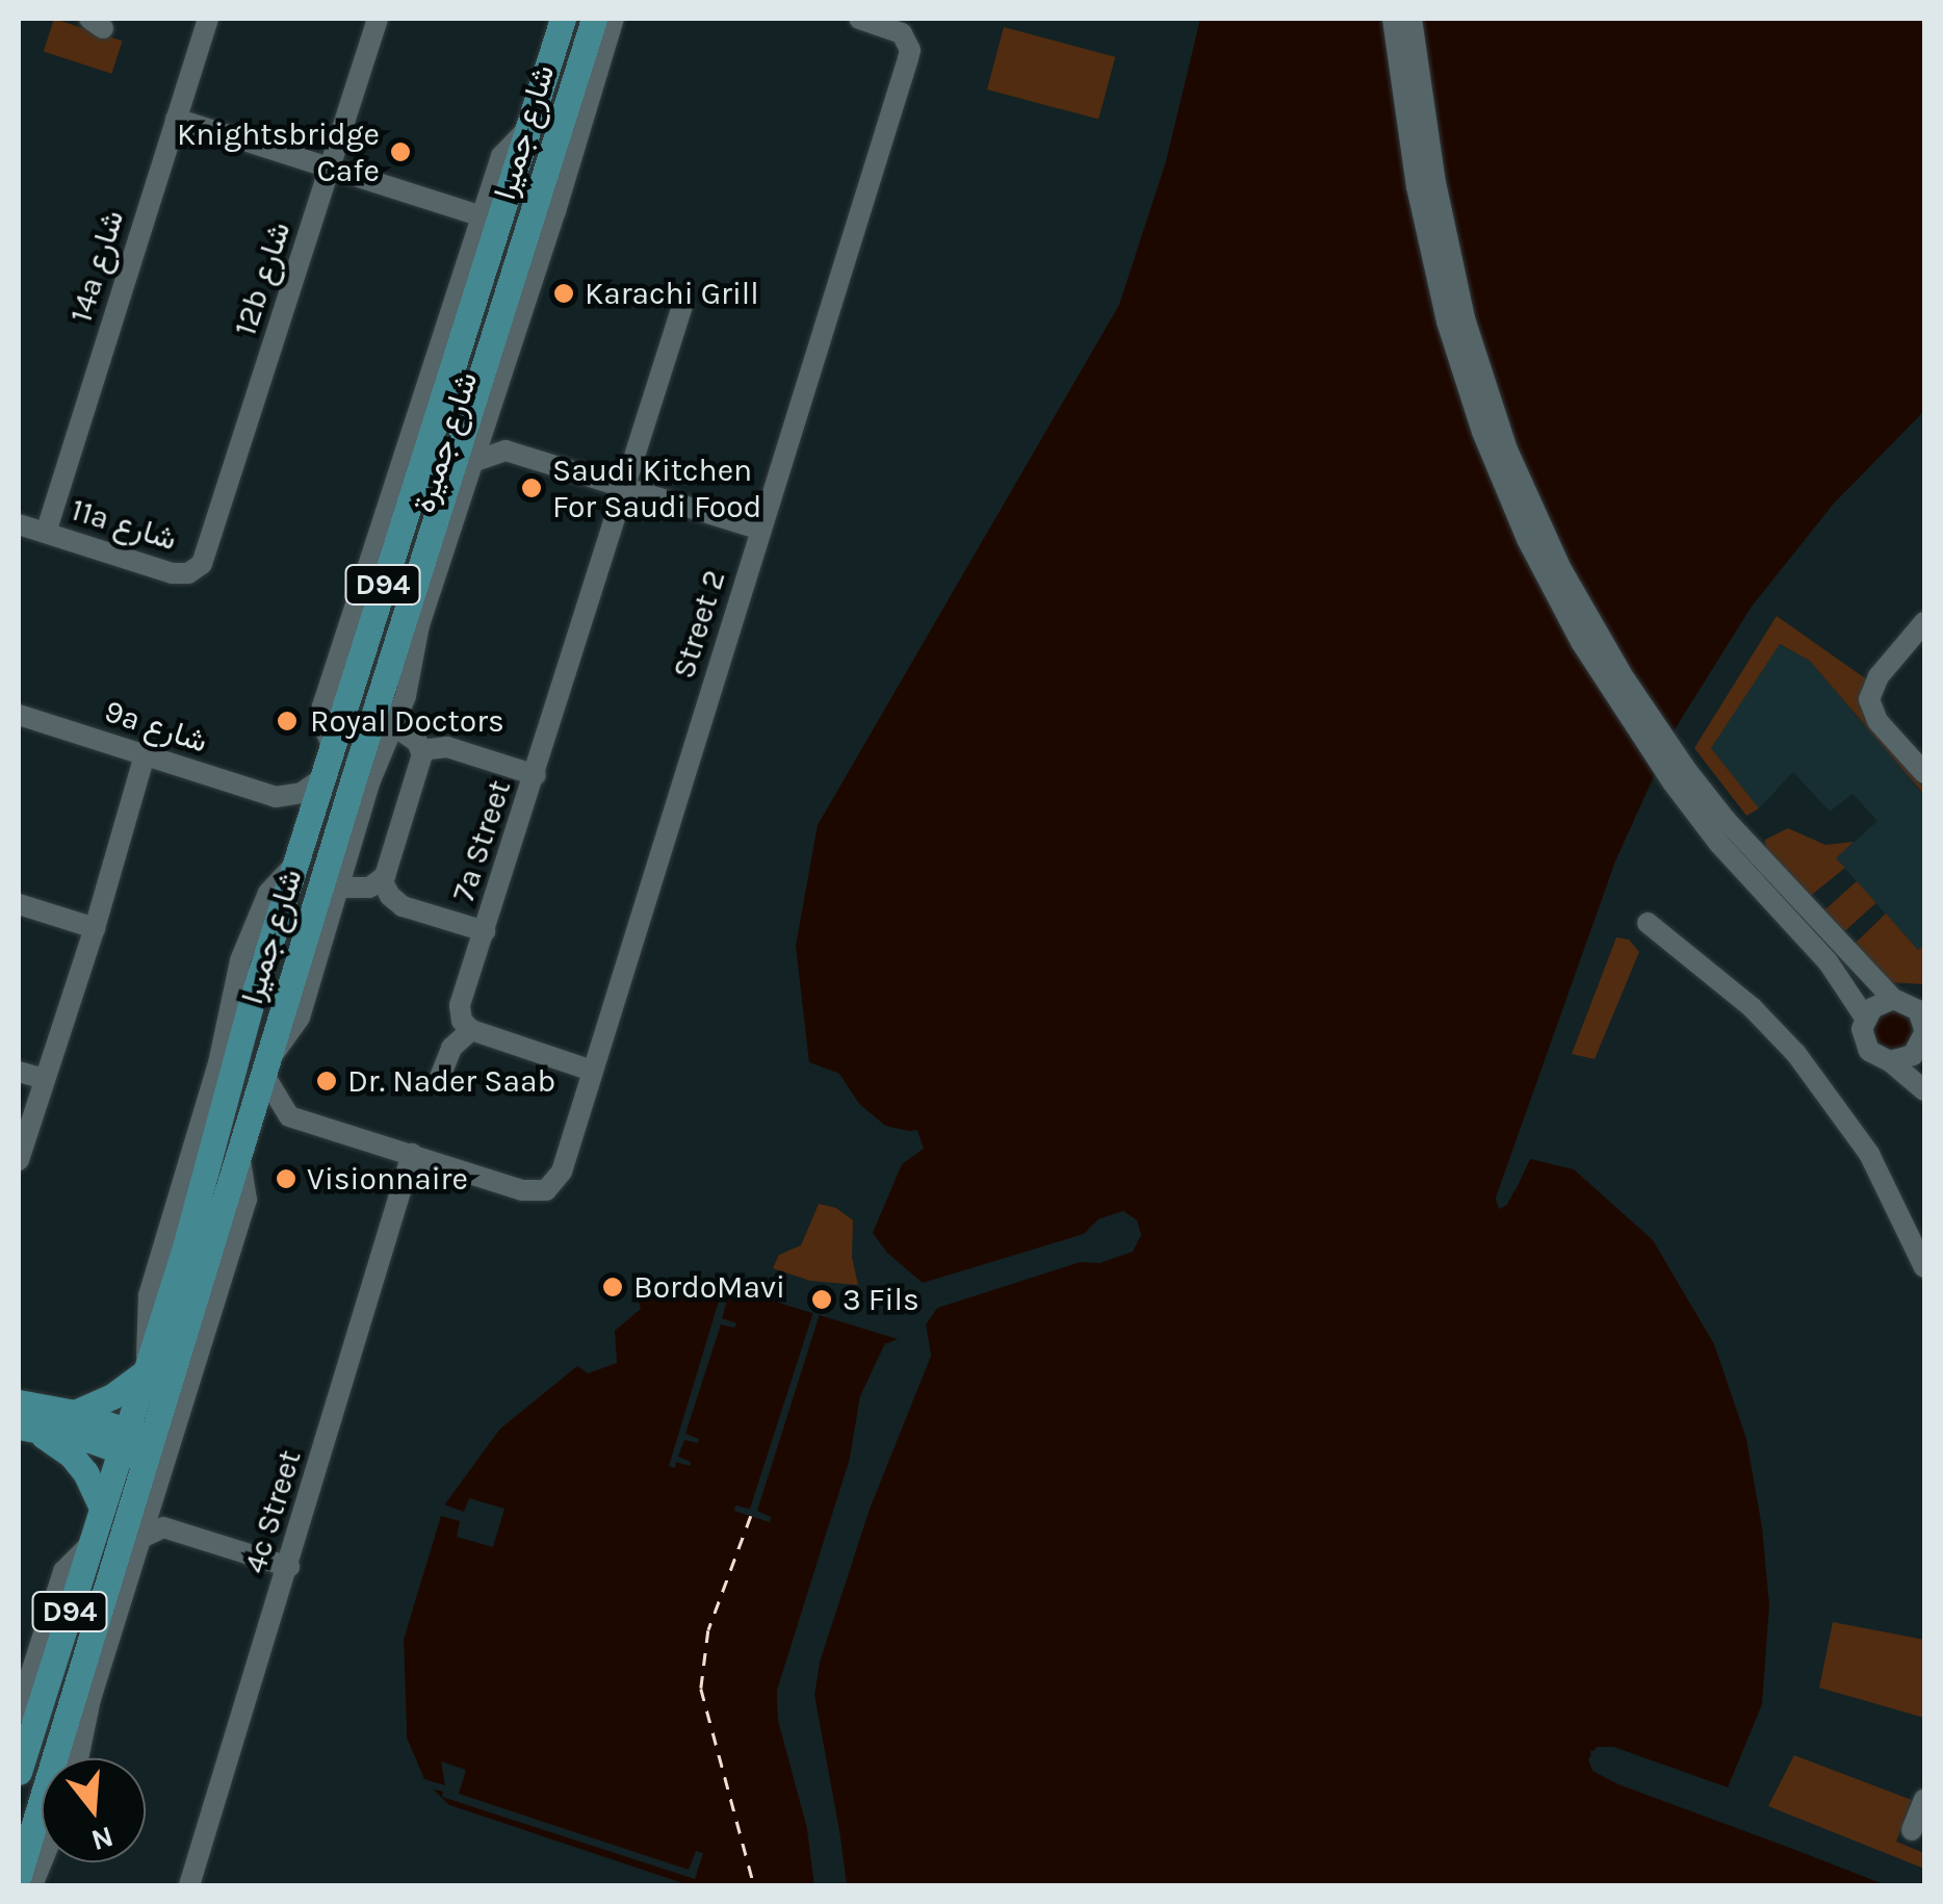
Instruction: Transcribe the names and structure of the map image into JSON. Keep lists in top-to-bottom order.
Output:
{
  "streets": {
    "main road": ["شارع جميرا", "D94"],
    "street": [
      "14a شارع",
      "12b شارع",
      "شارع جميرة",
      "11a شارع",
      "Street 2",
      "9a شارع",
      "7a Street",
      "4c Street"
    ]
  },
  "crossings": [
    ["شارع جميرا", "شارع جميرة"],
    ["14a شارع", "11a شارع"],
    ["12b شارع", "11a شارع"],
    ["Street 2", "4c Street"]
  ],
  "places": [
    "Knightsbridge Cafe",
    "Karachi Grill",
    "Saudi Kitchen For Saudi Food",
    "Royal Doctors",
    "Dr. Nader Saab",
    "Visionnaire",
    "BordoMavi",
    "3 Fils"
  ],
  "north": "bottom"
}
